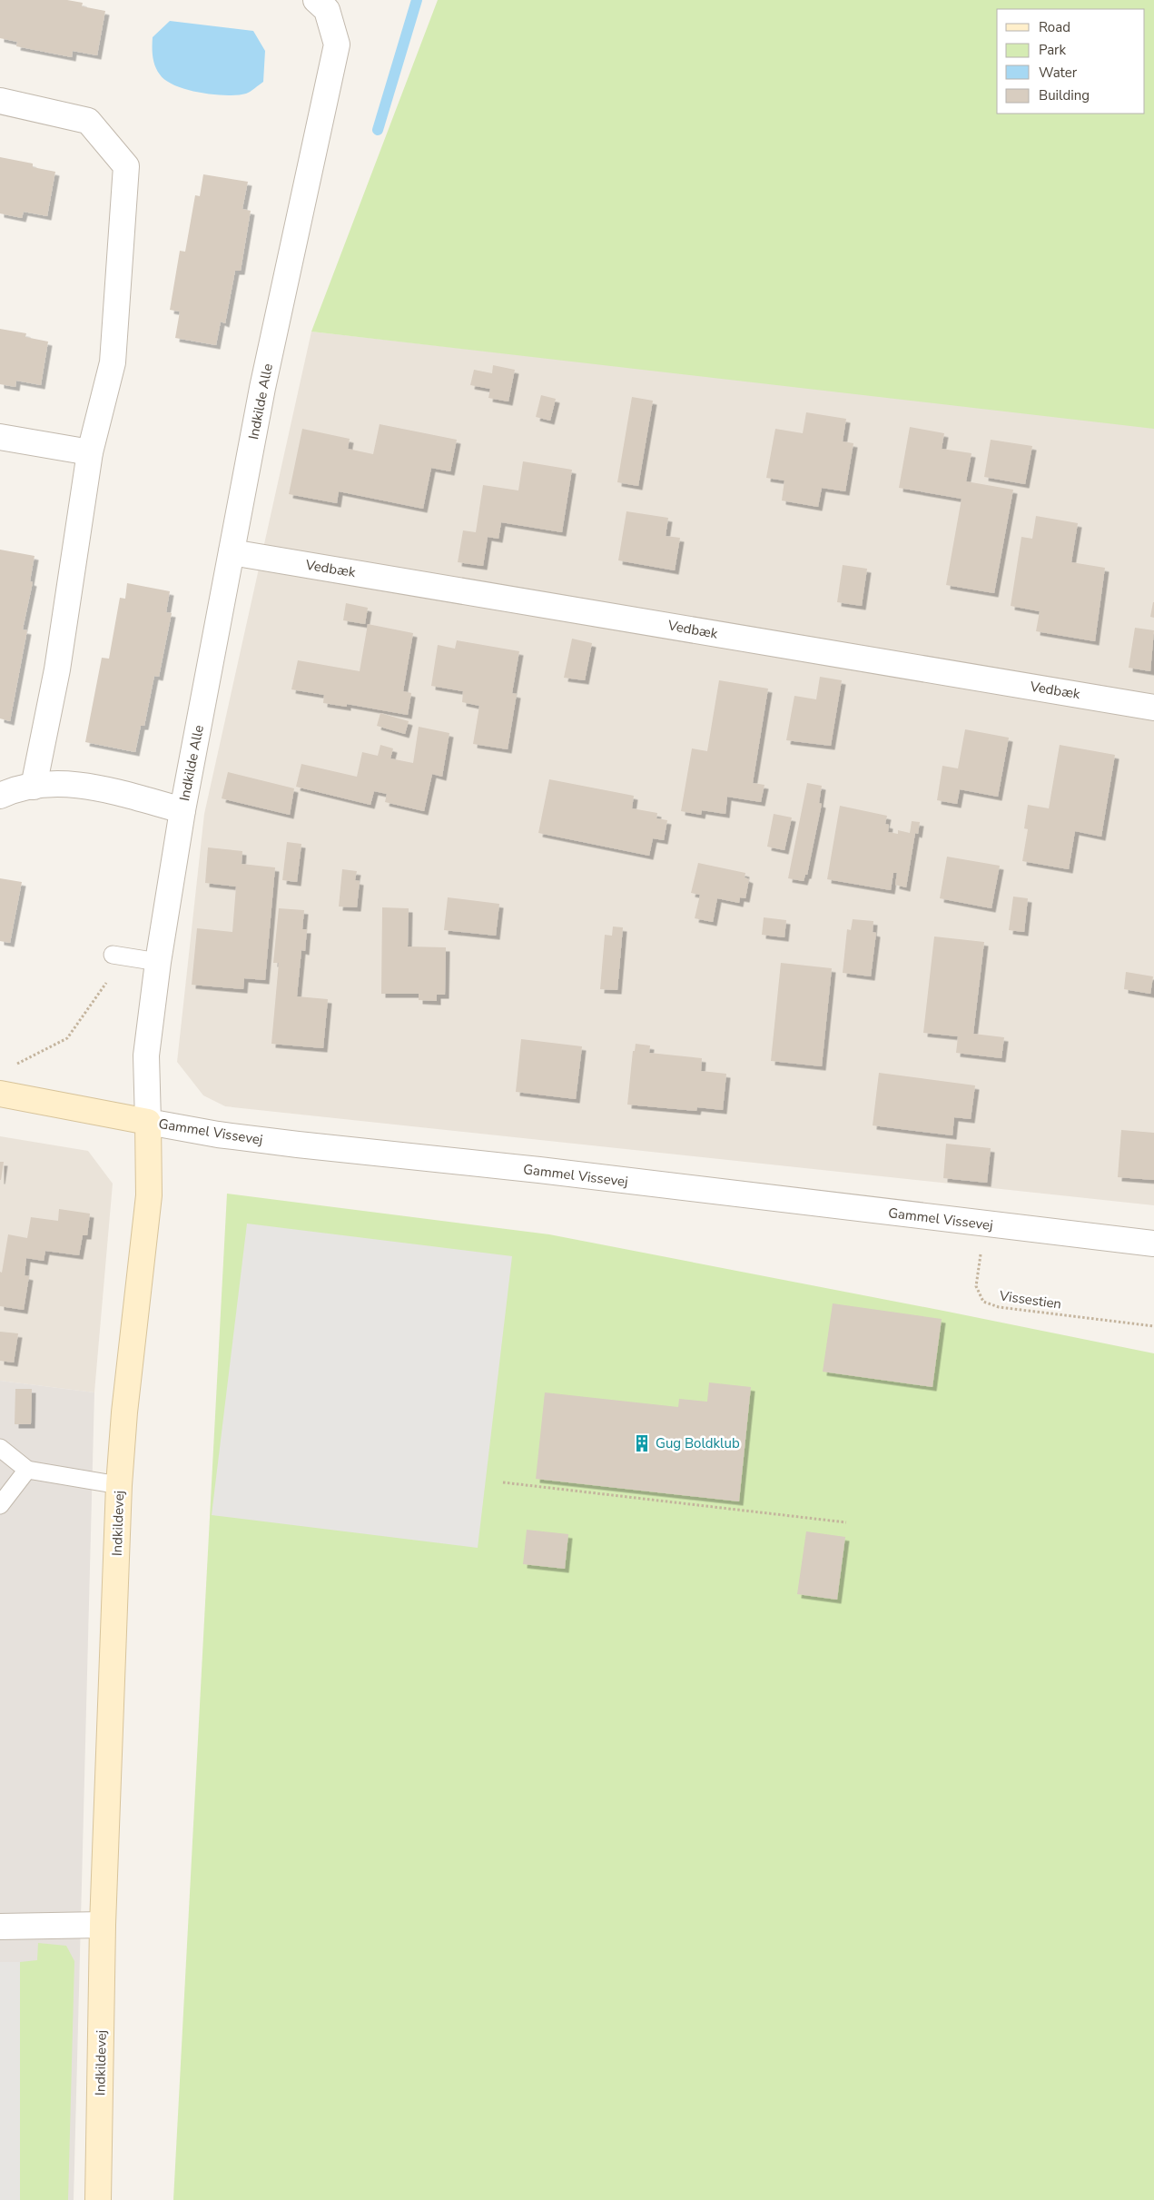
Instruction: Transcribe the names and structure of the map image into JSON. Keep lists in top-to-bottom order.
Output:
{
  "streets": {
    "street": [
      "Indkilde Alle",
      "Vedbæk",
      "Gammel Vissevej",
      "Indkildevej"
    ],
    "path": ["Vissestien"]
  },
  "crossings": [
    ["Indkilde Alle", "Vedbæk"],
    ["Indkilde Alle", "Gammel Vissevej"],
    ["Indkilde Alle", "Indkildevej"],
    ["Gammel Vissevej", "Vissestien"],
    ["Gammel Vissevej", "Indkildevej"]
  ],
  "places": {
    "building": ["Gug Boldklub"]
  },
  "legend": [
    "Road",
    "Park",
    "Water",
    "Building"
  ]
}
